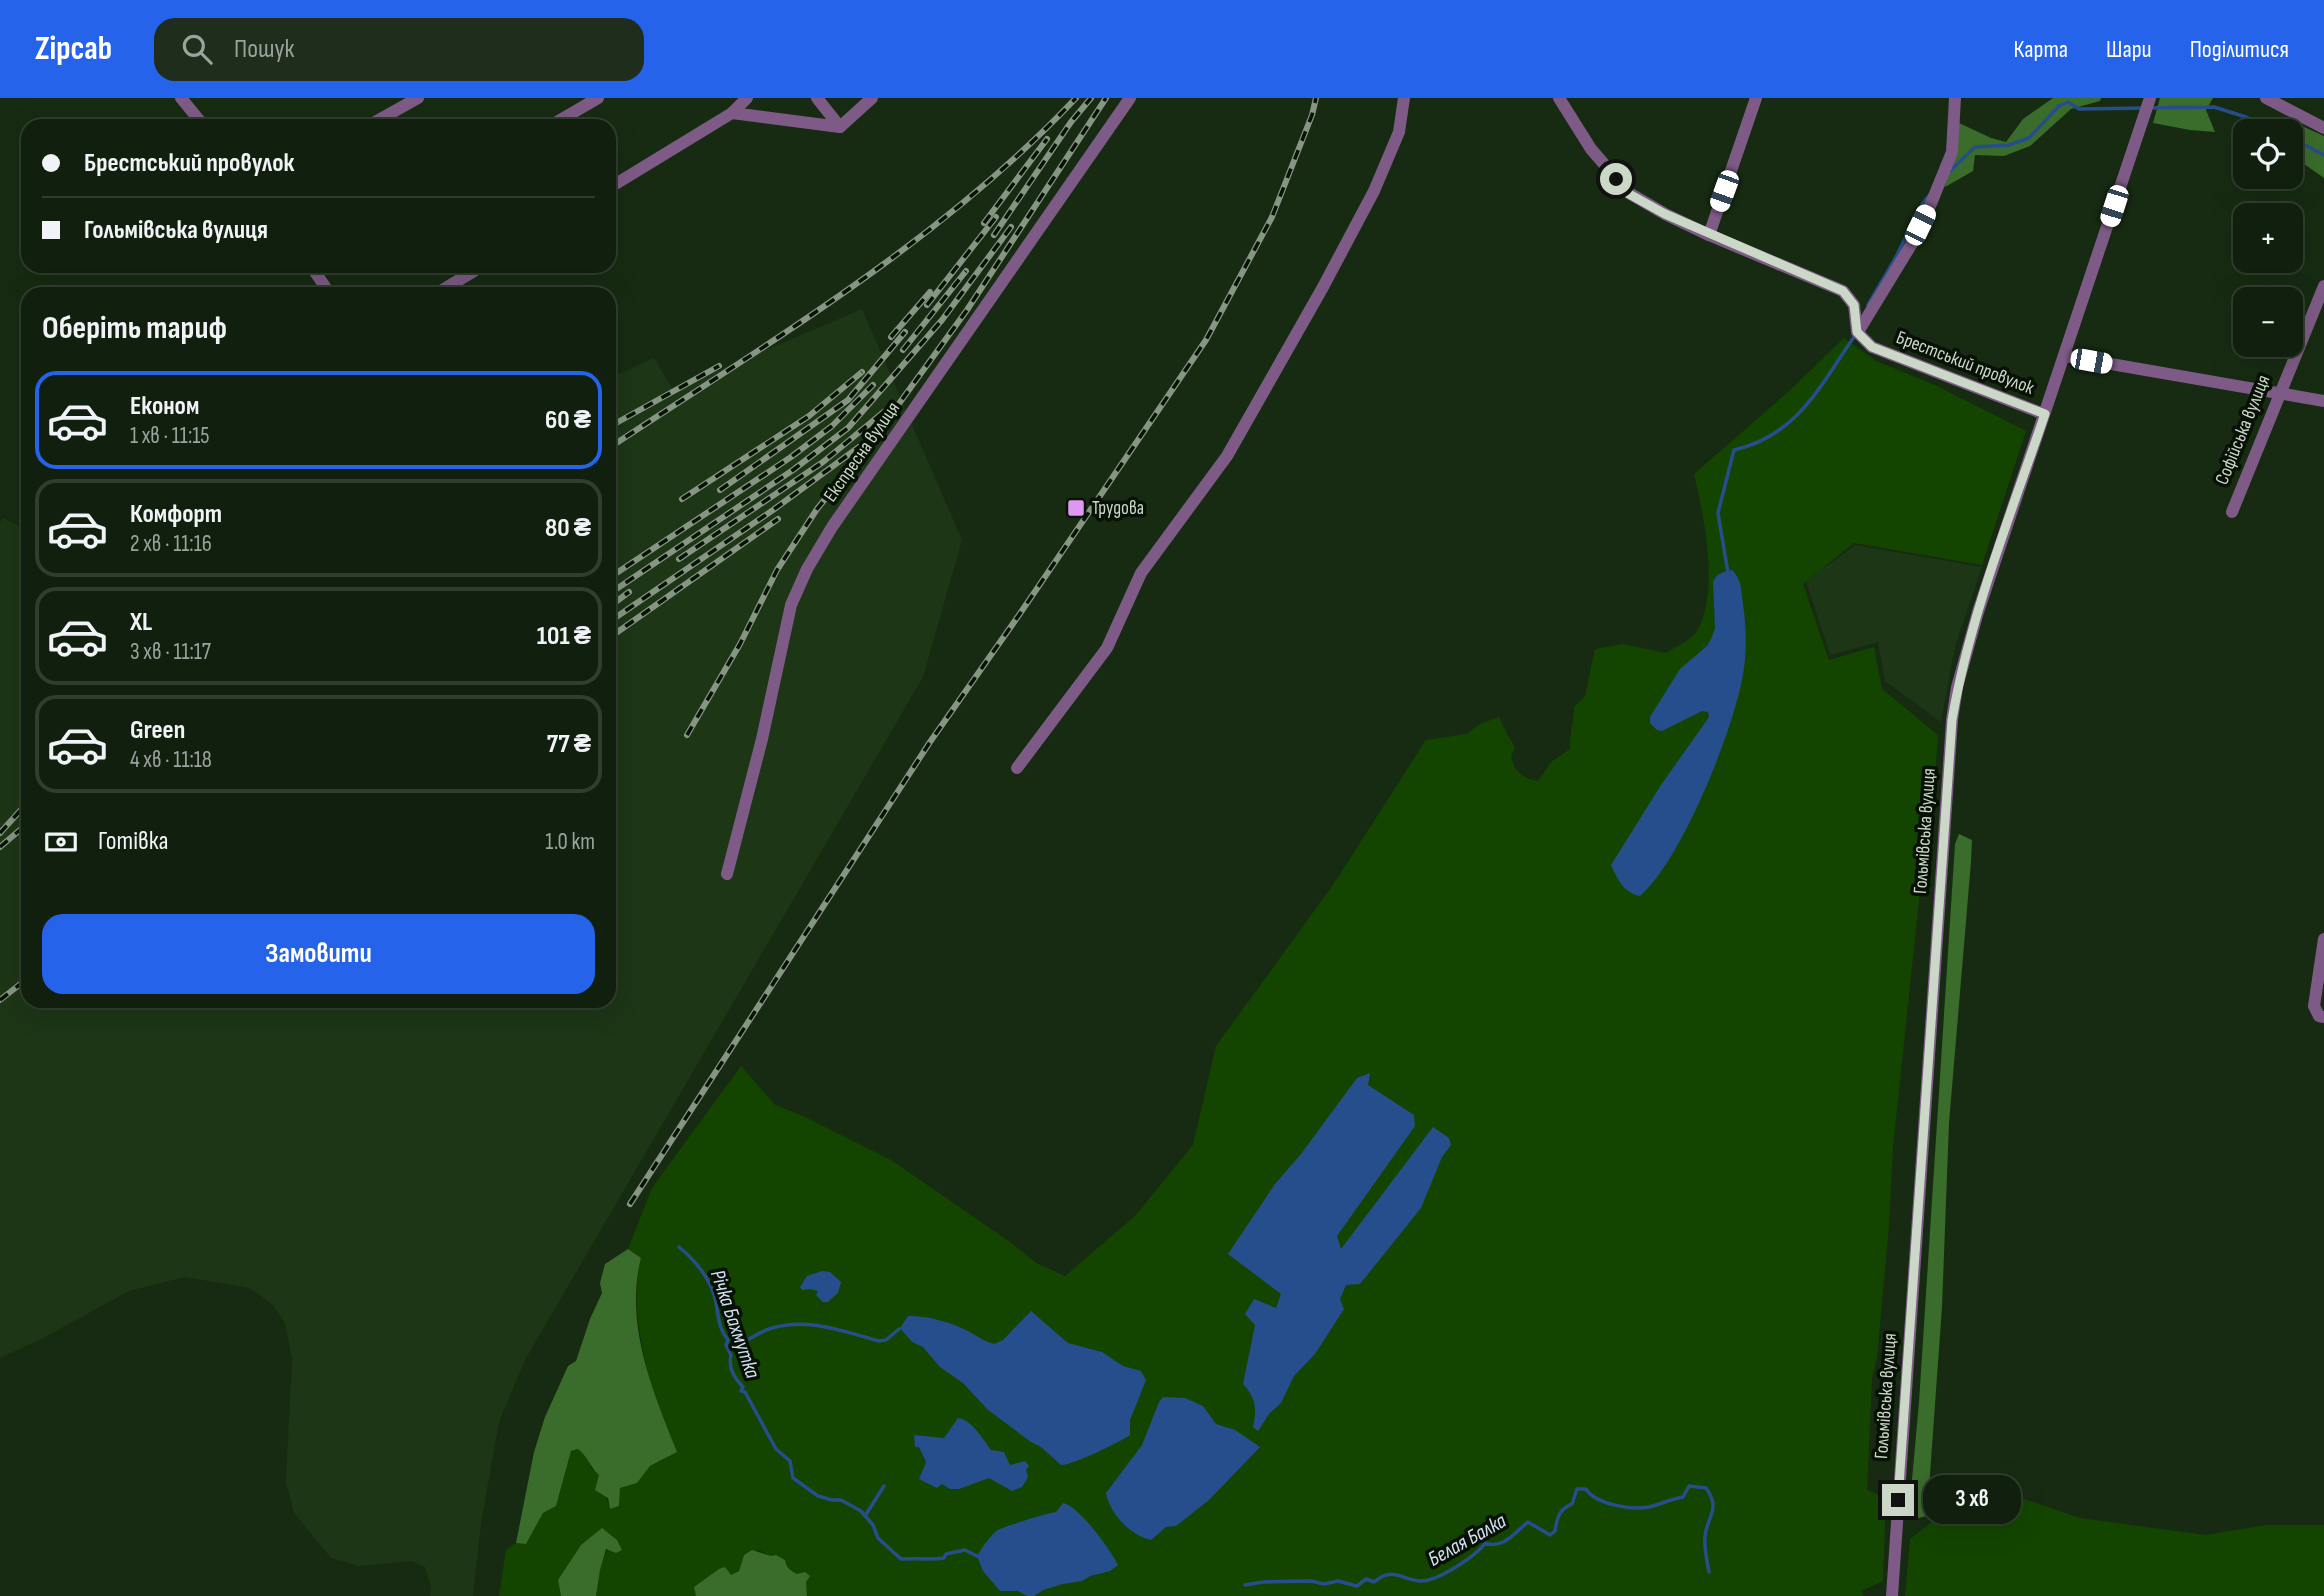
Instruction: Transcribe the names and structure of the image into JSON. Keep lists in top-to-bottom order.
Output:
{
  "streets": {
    "street": [
      "Брестський провулок",
      "Софійська вулиця",
      "Експресна вулиця",
      "Гольмівська вулиця"
    ]
  },
  "crossings": [
    ["Брестський провулок", "Гольмівська вулиця"]
  ],
  "water": ["Річка Бахмутка", "Белая Балка"],
  "places": {
    "transit": ["Трудова"]
  },
  "page": {
    "header": "Zipcab",
    "search": "Пошук",
    "nav": ["Карта", "Шари", "Поділитися"],
    "map_buttons": ["+", "−"],
    "banner": ["Брестський провулок", "Гольмівська вулиця"],
    "heading": "Оберіть тариф",
    "list": [
      {
        "name": "Економ",
        "note": "1 хв · 11:15",
        "value": "60 ₴"
      },
      {
        "name": "Комфорт",
        "note": "2 хв · 11:16",
        "value": "80 ₴"
      },
      {
        "name": "XL",
        "note": "3 хв · 11:17",
        "value": "101 ₴"
      },
      {
        "name": "Green",
        "note": "4 хв · 11:18",
        "value": "77 ₴"
      }
    ],
    "pay": ["Готівка", "1.0 km"],
    "buttons": "Замовити",
    "bubble": "3 хв"
  }
}
